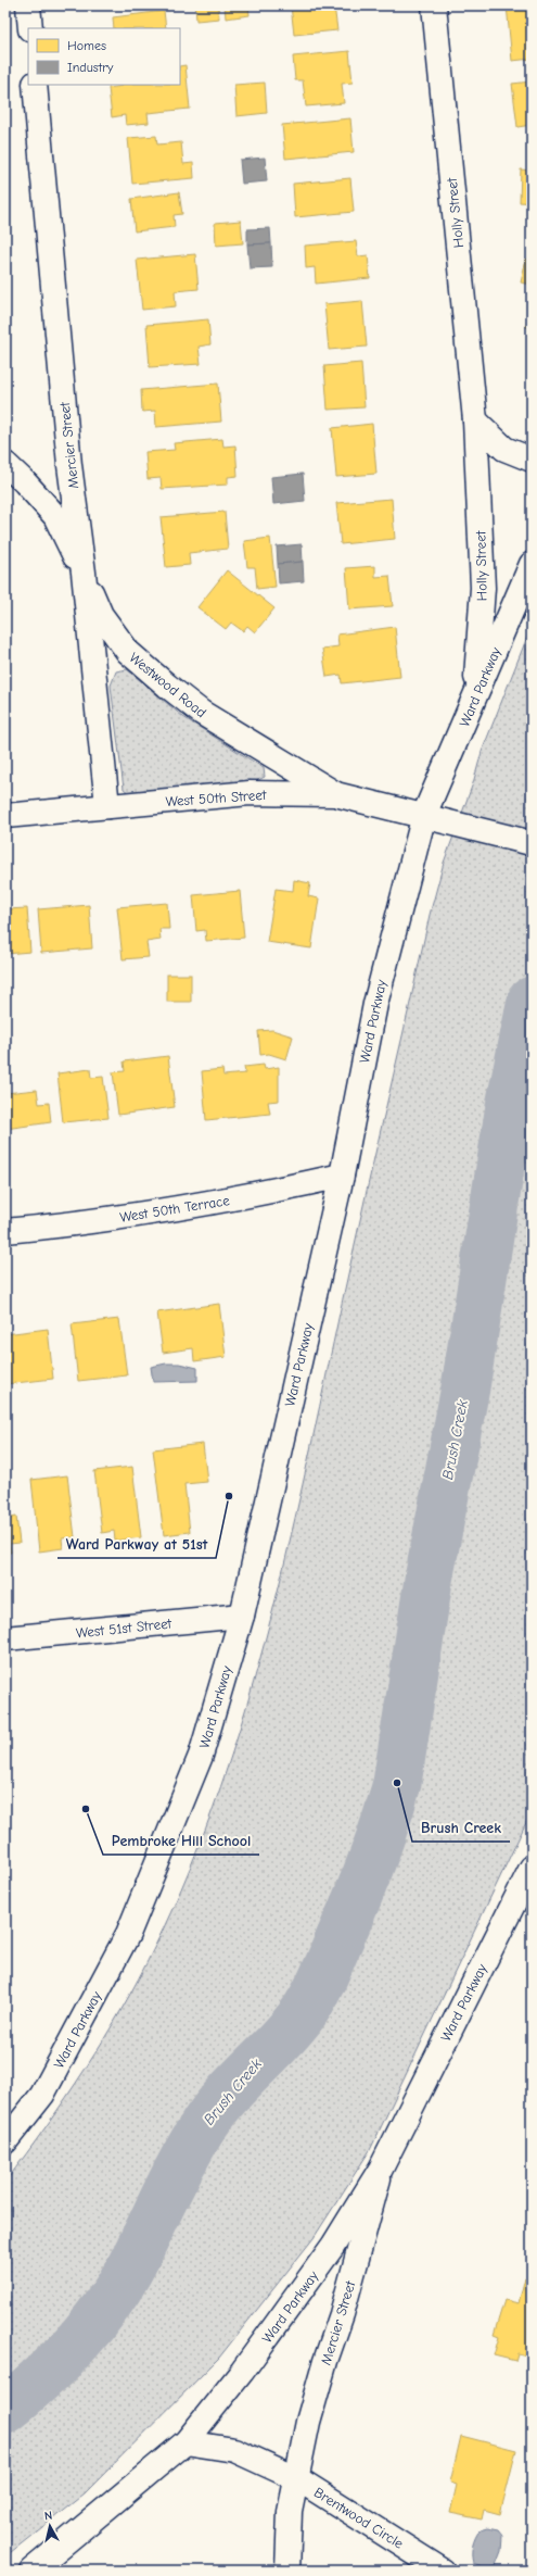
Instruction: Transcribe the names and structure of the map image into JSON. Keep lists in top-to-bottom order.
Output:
{
  "streets": {
    "main road": [
      "Holly Street",
      "Mercier Street",
      "Westwood Road",
      "Ward Parkway",
      "West 50th Street",
      "West 50th Terrace",
      "West 51st Street",
      "Brentwood Circle"
    ]
  },
  "crossings": [
    ["Holly Street", "Ward Parkway"],
    ["Mercier Street", "Westwood Road"],
    ["Mercier Street", "Ward Parkway"],
    ["Mercier Street", "West 50th Street"],
    ["Mercier Street", "Brentwood Circle"],
    ["Westwood Road", "West 50th Street"],
    ["Ward Parkway", "West 50th Street"],
    ["Ward Parkway", "West 50th Terrace"],
    ["Ward Parkway", "West 51st Street"]
  ],
  "water": ["Brush Creek"],
  "places": ["Ward Parkway at 51st", "Brush Creek", "Pembroke Hill School"],
  "legend": ["Homes", "Industry"],
  "north": "top"
}
